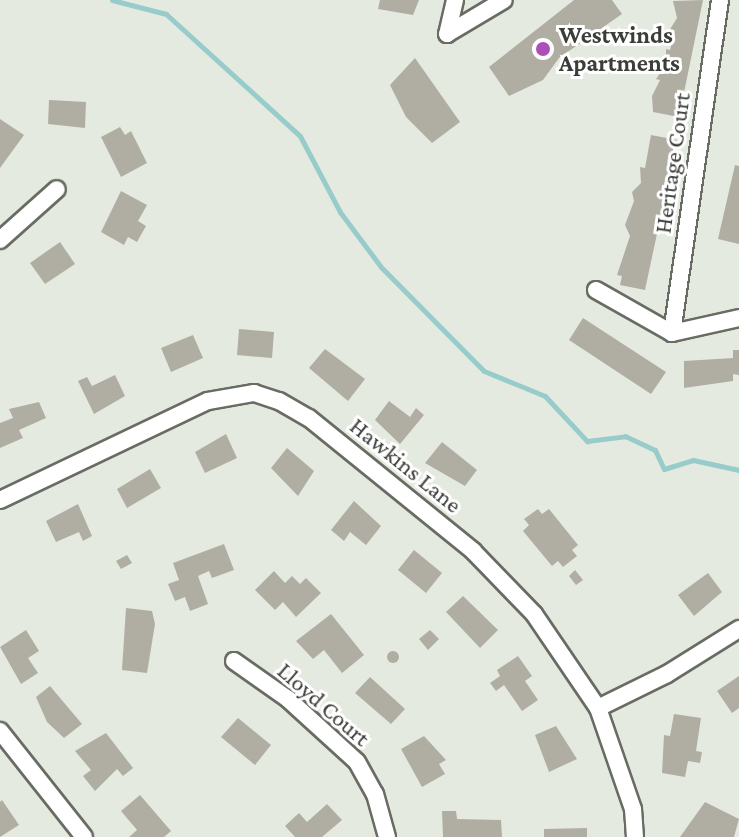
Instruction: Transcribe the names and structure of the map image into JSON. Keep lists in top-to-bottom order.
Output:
{
  "streets": {
    "street": ["Heritage Court", "Hawkins Lane", "Lloyd Court"]
  },
  "places": ["Westwinds Apartments"]
}
